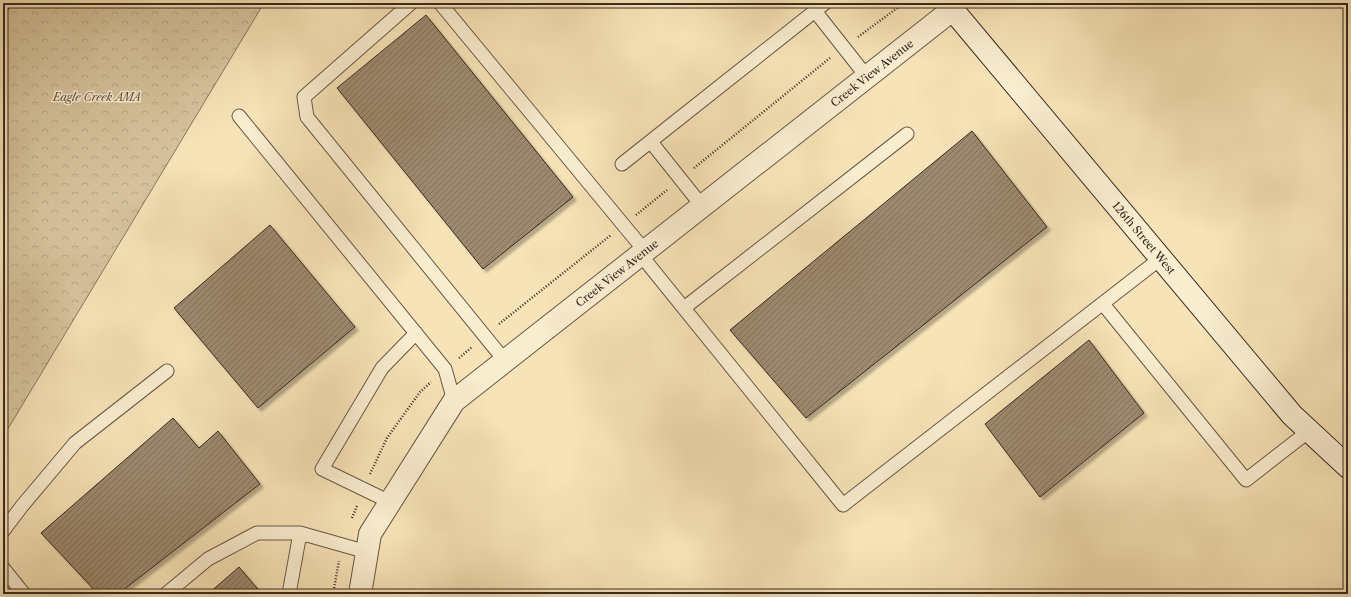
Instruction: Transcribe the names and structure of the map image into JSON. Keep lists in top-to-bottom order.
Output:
{
  "streets": {
    "street": ["Creek View Avenue", "126th Street West"]
  },
  "crossings": [
    ["Creek View Avenue", "126th Street West"]
  ],
  "parks": ["Eagle Creek AMA"]
}
